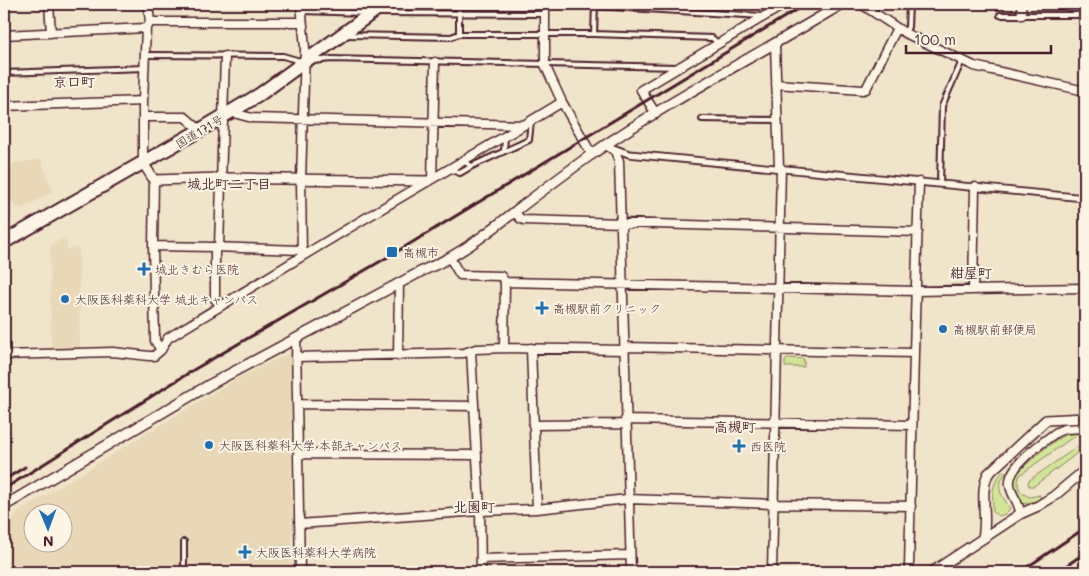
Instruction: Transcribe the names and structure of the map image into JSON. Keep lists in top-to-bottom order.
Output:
{
  "streets": {
    "highway": ["国道171号"]
  },
  "districts": [
    "京口町",
    "城北町二丁目",
    "紺屋町",
    "高槻町",
    "北園町"
  ],
  "places": {
    "transit": ["高槻市"],
    "health": [
      "城北きむら医院",
      "高槻駅前クリニック",
      "西医院",
      "大阪医科薬科大学病院"
    ],
    "other": ["大阪医科薬科大学 城北キャンパス", "高槻駅前郵便局", "大阪医科薬科大学 本部キャンパス"]
  },
  "scale_bar": "100 m",
  "north": "bottom"
}
